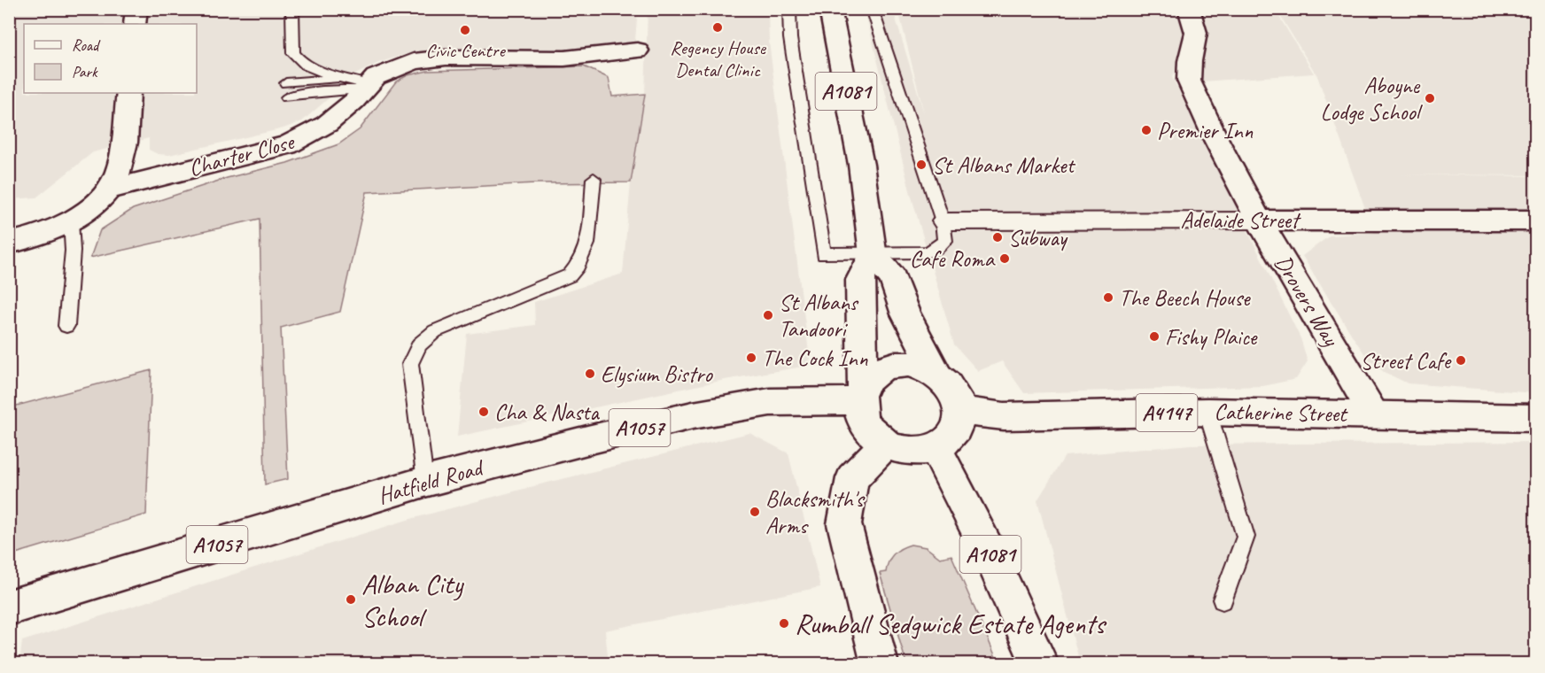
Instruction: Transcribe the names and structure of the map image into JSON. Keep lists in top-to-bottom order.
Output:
{
  "streets": {
    "main road": [
      "A1081",
      "Charter Close",
      "Adelaide Street",
      "Drovers Way",
      "A4147",
      "Catherine Street",
      "A1057",
      "Hatfield Road"
    ]
  },
  "crossings": [
    ["A1081", "Catherine Street"],
    ["A1081", "Hatfield Road"],
    ["Adelaide Street", "Drovers Way"],
    ["Drovers Way", "Catherine Street"],
    ["Catherine Street", "Hatfield Road"]
  ],
  "places": [
    "Regency House Dental Clinic",
    "Civic Centre",
    "Aboyne Lodge School",
    "Premier Inn",
    "St Albans Market",
    "Subway",
    "Cafe Roma",
    "The Beech House",
    "St Albans Tandoori",
    "Fishy Plaice",
    "The Cock Inn",
    "Street Cafe",
    "Elysium Bistro",
    "Cha & Nasta",
    "Blacksmith's Arms",
    "Alban City School",
    "Rumball Sedgwick Estate Agents"
  ],
  "legend": ["Road", "Park"]
}
